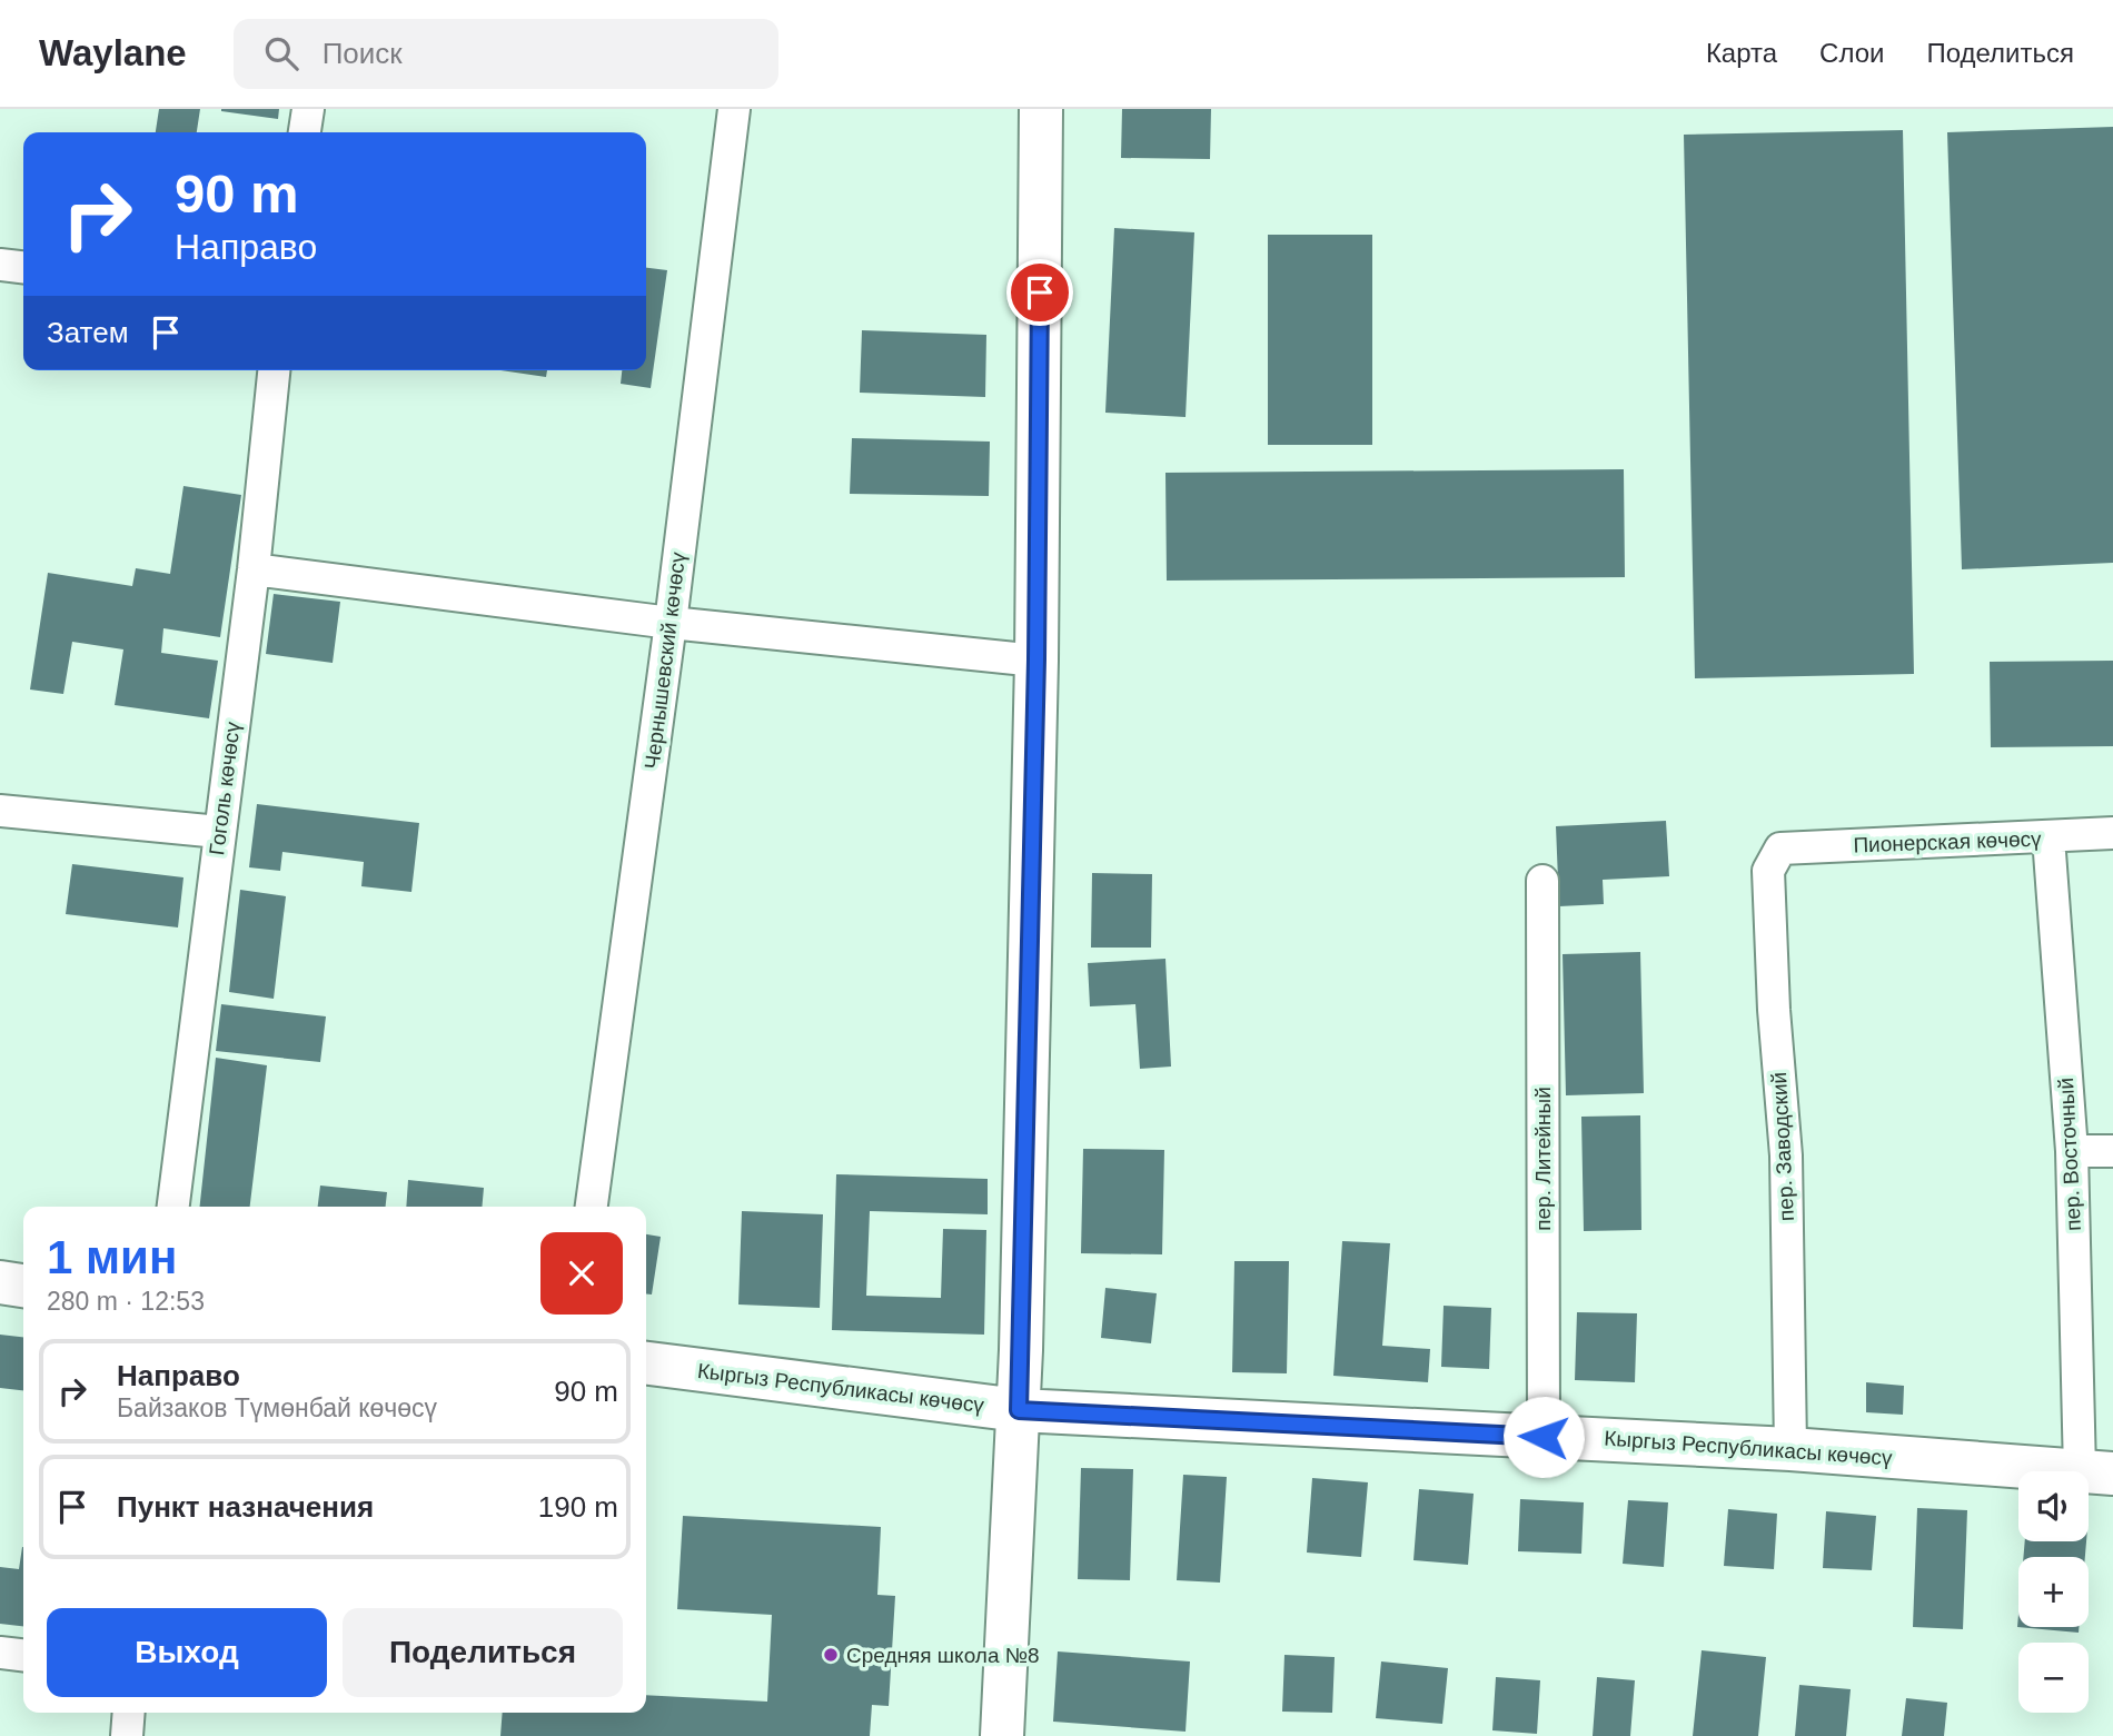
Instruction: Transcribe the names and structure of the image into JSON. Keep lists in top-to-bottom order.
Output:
{
  "streets": {
    "main road": ["Кыргыз Республикасы көчөсү"],
    "street": [
      "Чернышевский көчөсү",
      "Гоголь көчөсү",
      "Пионерская көчөсү",
      "пер. Заводский",
      "пер. Восточный",
      "пер. Литейный"
    ]
  },
  "crossings": [
    ["Пионерская көчөсү", "пер. Заводский"],
    ["Пионерская көчөсү", "пер. Восточный"],
    ["пер. Заводский", "Кыргыз Республикасы көчөсү"],
    ["пер. Восточный", "Кыргыз Республикасы көчөсү"],
    ["пер. Литейный", "Кыргыз Республикасы көчөсү"]
  ],
  "places": ["Средняя школа №8"],
  "page": {
    "header": "Waylane",
    "search": "Поиск",
    "nav": ["Карта", "Слои", "Поделиться"],
    "turn": ["90 m", "Направо"],
    "then": "Затем",
    "heading": ["1 мин", "280 m · 12:53"],
    "list": [
      {
        "name": "Направо",
        "note": "Байзаков Түмөнбай көчөсү",
        "value": "90 m"
      },
      {
        "name": "Пункт назначения",
        "value": "190 m"
      }
    ],
    "map_buttons": ["+", "−"],
    "buttons": ["Выход", "Поделиться"]
  }
}
